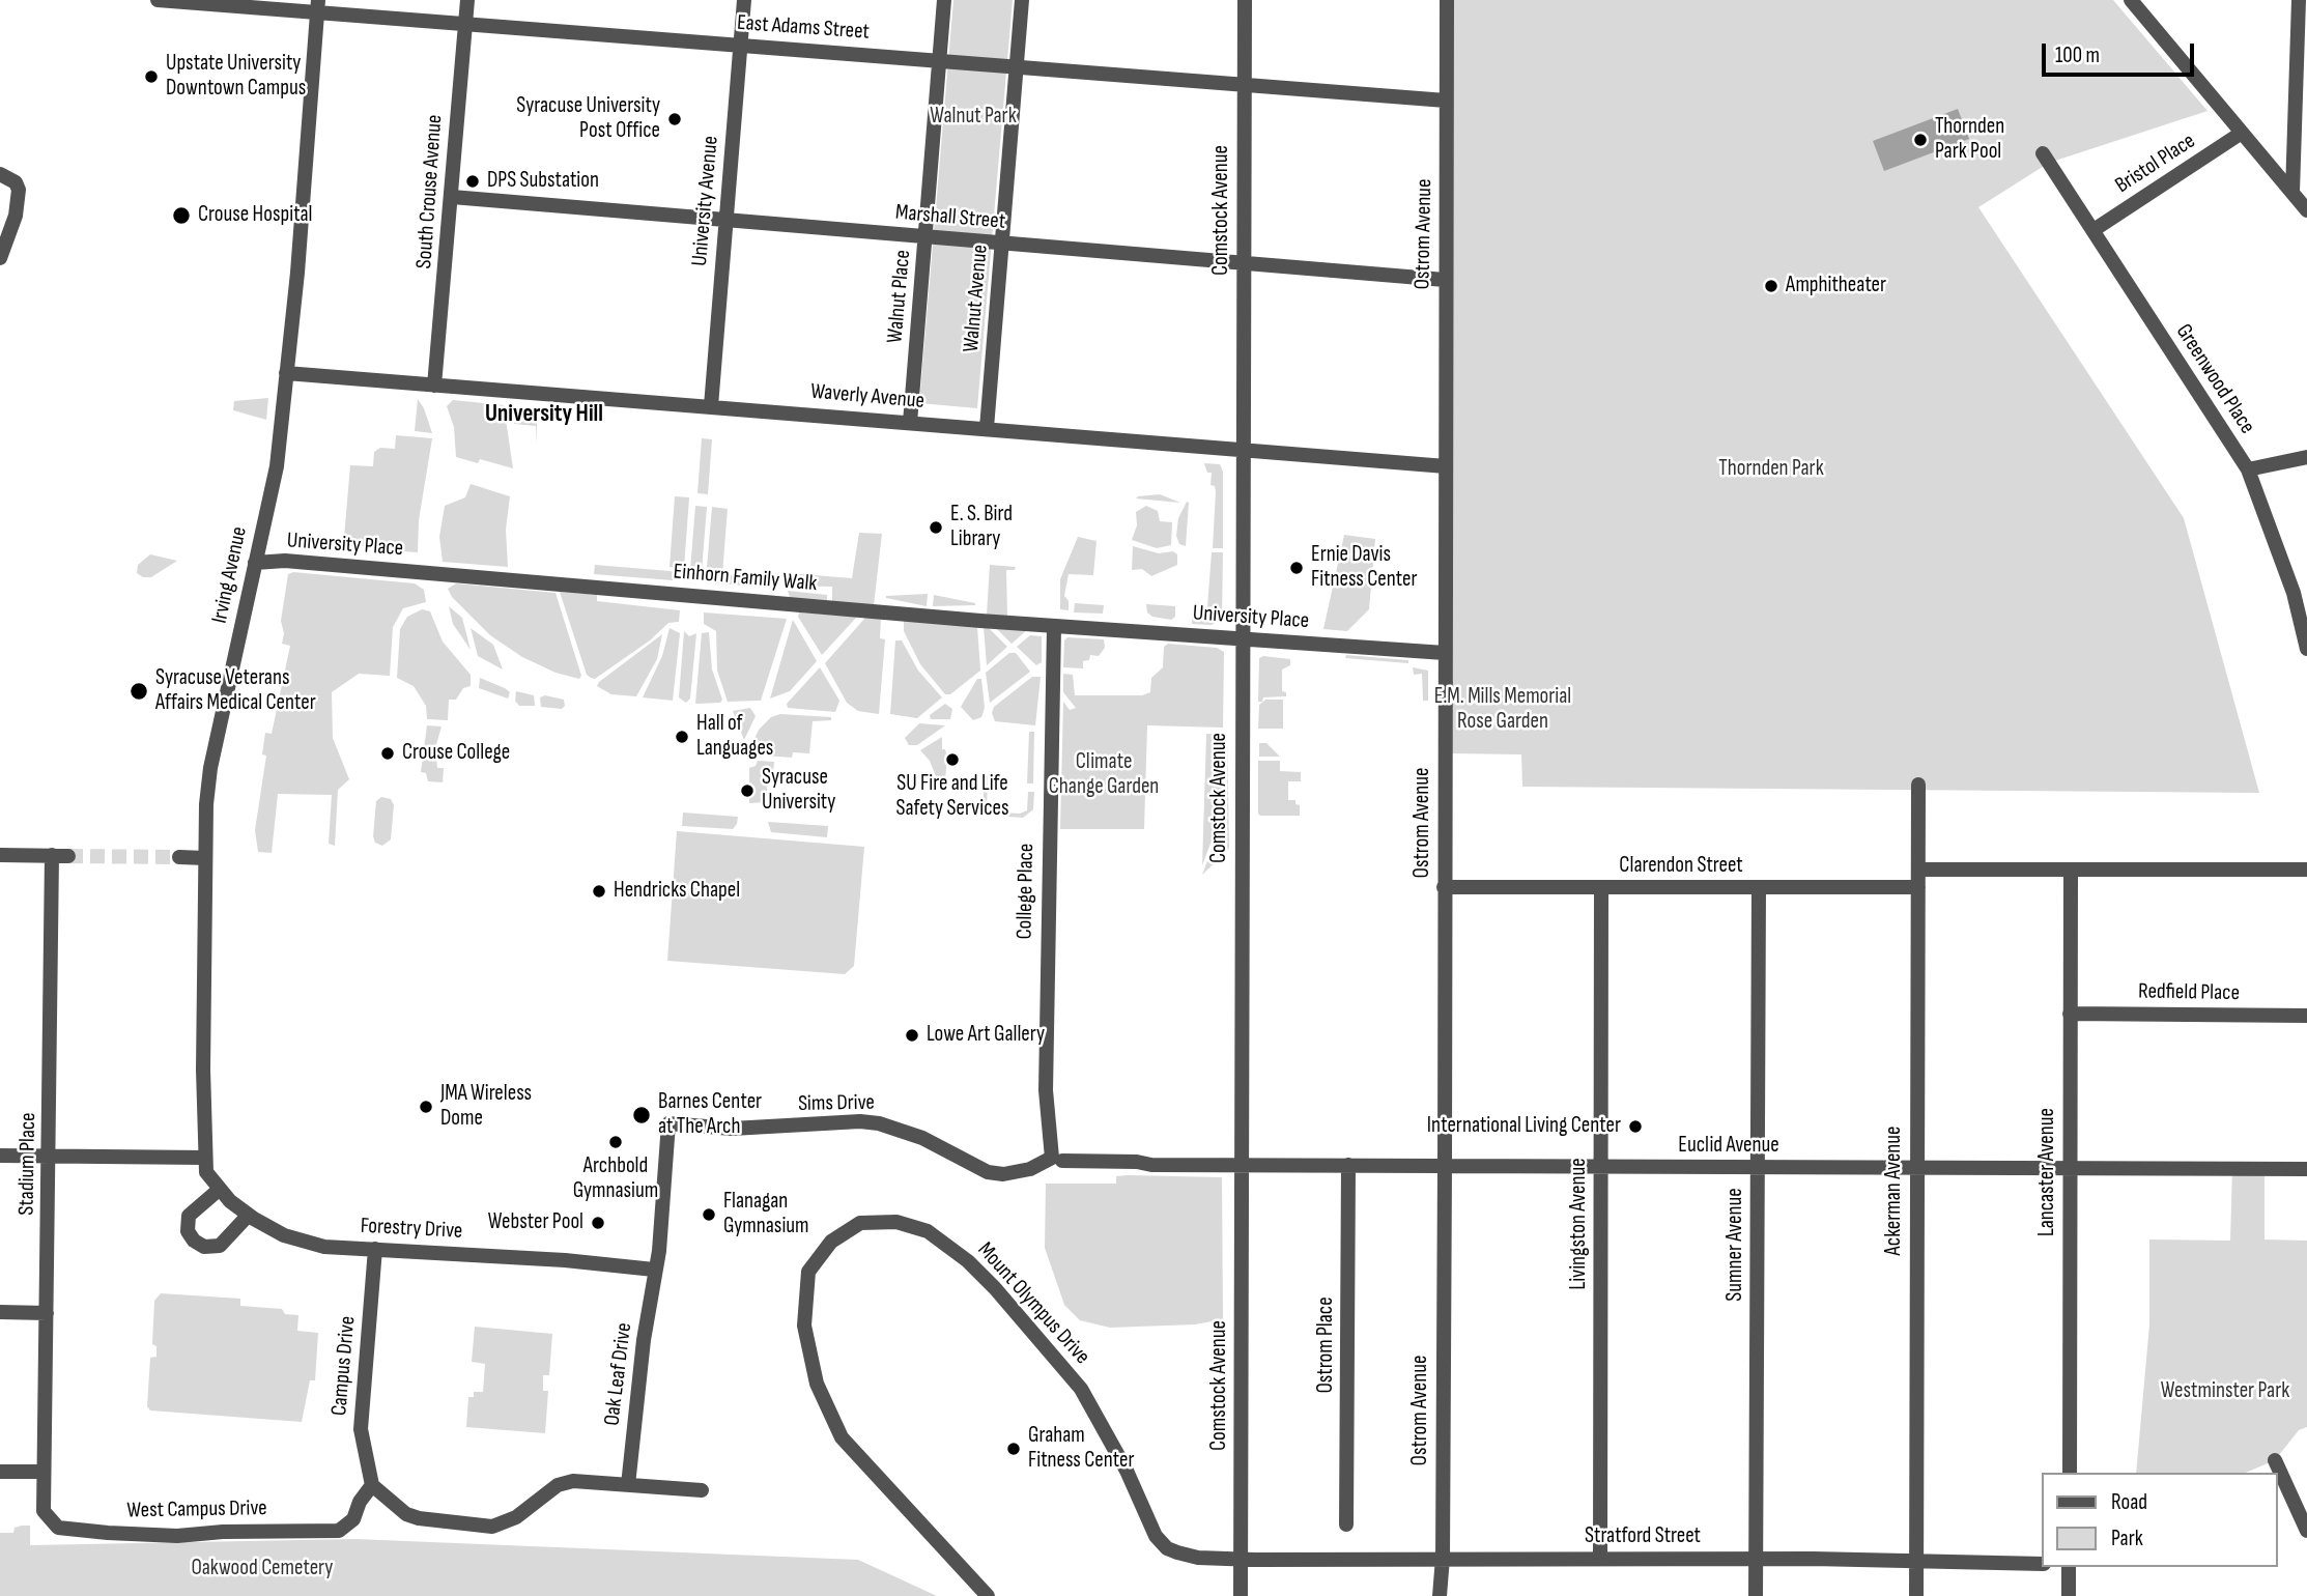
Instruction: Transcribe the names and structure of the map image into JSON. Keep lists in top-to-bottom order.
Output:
{
  "streets": {
    "street": [
      "East Adams Street",
      "Bristol Place",
      "South Crouse Avenue",
      "University Avenue",
      "Comstock Avenue",
      "Marshall Street",
      "Ostrom Avenue",
      "Walnut Place",
      "Walnut Avenue",
      "Greenwood Place",
      "Waverly Avenue",
      "University Place",
      "Irving Avenue",
      "Einhorn Family Walk",
      "Clarendon Street",
      "College Place",
      "Redfield Place",
      "Sims Drive",
      "Euclid Avenue",
      "Stadium Place",
      "Lancaster Avenue",
      "Ackerman Avenue",
      "Livingston Avenue",
      "Forestry Drive",
      "Sumner Avenue",
      "Mount Olympus Drive",
      "Ostrom Place",
      "Campus Drive",
      "Oak Leaf Drive",
      "West Campus Drive",
      "Stratford Street"
    ]
  },
  "crossings": [
    ["East Adams Street", "South Crouse Avenue"],
    ["East Adams Street", "University Avenue"],
    ["East Adams Street", "Comstock Avenue"],
    ["East Adams Street", "Ostrom Avenue"],
    ["East Adams Street", "Walnut Place"],
    ["East Adams Street", "Walnut Avenue"],
    ["East Adams Street", "Irving Avenue"],
    ["Bristol Place", "Greenwood Place"],
    ["South Crouse Avenue", "Marshall Street"],
    ["South Crouse Avenue", "Waverly Avenue"],
    ["University Avenue", "Marshall Street"],
    ["University Avenue", "Waverly Avenue"],
    ["Comstock Avenue", "Marshall Street"],
    ["Comstock Avenue", "Waverly Avenue"],
    ["Comstock Avenue", "University Place"],
    ["Comstock Avenue", "Euclid Avenue"],
    ["Comstock Avenue", "Mount Olympus Drive"],
    ["Comstock Avenue", "Stratford Street"],
    ["Marshall Street", "Ostrom Avenue"],
    ["Marshall Street", "Walnut Place"],
    ["Marshall Street", "Walnut Avenue"],
    ["Ostrom Avenue", "Waverly Avenue"],
    ["Ostrom Avenue", "University Place"],
    ["Ostrom Avenue", "Clarendon Street"],
    ["Ostrom Avenue", "Euclid Avenue"],
    ["Ostrom Avenue", "Stratford Street"],
    ["Walnut Place", "Waverly Avenue"],
    ["Walnut Avenue", "Waverly Avenue"],
    ["Waverly Avenue", "Irving Avenue"],
    ["University Place", "Irving Avenue"],
    ["University Place", "Einhorn Family Walk"],
    ["University Place", "College Place"],
    ["Irving Avenue", "Forestry Drive"],
    ["Einhorn Family Walk", "College Place"],
    ["Clarendon Street", "Ackerman Avenue"],
    ["Clarendon Street", "Livingston Avenue"],
    ["Clarendon Street", "Sumner Avenue"],
    ["College Place", "Sims Drive"],
    ["College Place", "Euclid Avenue"],
    ["Redfield Place", "Lancaster Avenue"],
    ["Sims Drive", "Euclid Avenue"],
    ["Sims Drive", "Forestry Drive"],
    ["Sims Drive", "Oak Leaf Drive"],
    ["Euclid Avenue", "Lancaster Avenue"],
    ["Euclid Avenue", "Ackerman Avenue"],
    ["Euclid Avenue", "Livingston Avenue"],
    ["Euclid Avenue", "Sumner Avenue"],
    ["Euclid Avenue", "Ostrom Place"],
    ["Stadium Place", "West Campus Drive"],
    ["Ackerman Avenue", "Stratford Street"],
    ["Livingston Avenue", "Stratford Street"],
    ["Forestry Drive", "Campus Drive"],
    ["Forestry Drive", "Oak Leaf Drive"],
    ["Sumner Avenue", "Stratford Street"],
    ["Mount Olympus Drive", "Stratford Street"],
    ["Campus Drive", "West Campus Drive"]
  ],
  "districts": ["University Hill"],
  "parks": [
    "Walnut Park",
    "Thornden Park",
    "E.M. Mills Memorial Rose Garden",
    "Climate Change Garden",
    "Westminster Park",
    "Oakwood Cemetery"
  ],
  "places": [
    "Upstate University Downtown Campus",
    "Syracuse University Post Office",
    "Thornden Park Pool",
    "DPS Substation",
    "Crouse Hospital",
    "Amphitheater",
    "E. S. Bird Library",
    "Ernie Davis Fitness Center",
    "Syracuse Veterans Affairs Medical Center",
    "Hall of Languages",
    "Crouse College",
    "SU Fire and Life Safety Services",
    "Syracuse University",
    "Hendricks Chapel",
    "Lowe Art Gallery",
    "JMA Wireless Dome",
    "Barnes Center at The Arch",
    "International Living Center",
    "Archbold Gymnasium",
    "Flanagan Gymnasium",
    "Webster Pool",
    "Graham Fitness Center"
  ],
  "legend": ["Road", "Park"],
  "scale_bar": "100 m"
}
